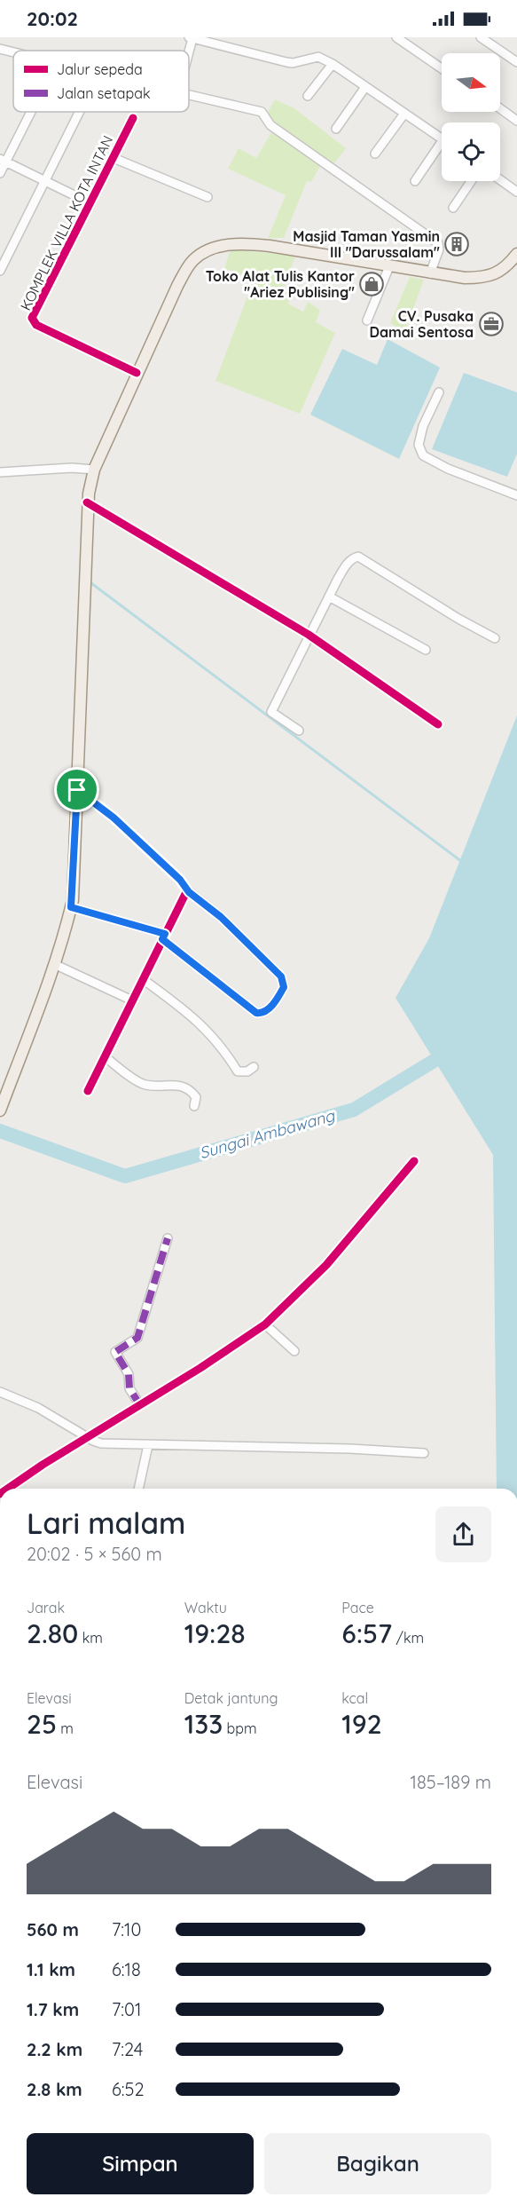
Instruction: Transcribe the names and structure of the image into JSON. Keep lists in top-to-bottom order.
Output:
{
  "streets": {
    "street": ["KOMPLEK VILLA KOTA INTAN"]
  },
  "water": ["Sungai Ambawang"],
  "places": {
    "building": ["Masjid Taman Yasmin III \"Darussalam\""],
    "shop": ["Toko Alat Tulis Kantor \"Ariez Publising\""],
    "office": ["CV. Pusaka Damai Sentosa"]
  },
  "legend": ["Jalur sepeda", "Jalan setapak"],
  "north": "right",
  "page": {
    "status": "20:02",
    "heading": ["Lari malam", "20:02 · 5 × 560 m"],
    "stats": [
      ["Jarak", "2.80 km"],
      ["Waktu", "19:28"],
      ["Pace", "6:57 /km"],
      ["Elevasi", "25 m"],
      ["Detak jantung", "133 bpm"],
      ["kcal", "192"]
    ],
    "chart": ["Elevasi", "185–189 m"],
    "list": [
      {
        "name": "560 m",
        "note": "7:10"
      },
      {
        "name": "1.1 km",
        "note": "6:18"
      },
      {
        "name": "1.7 km",
        "note": "7:01"
      },
      {
        "name": "2.2 km",
        "note": "7:24"
      },
      {
        "name": "2.8 km",
        "note": "6:52"
      }
    ],
    "buttons": ["Simpan", "Bagikan"]
  }
}
